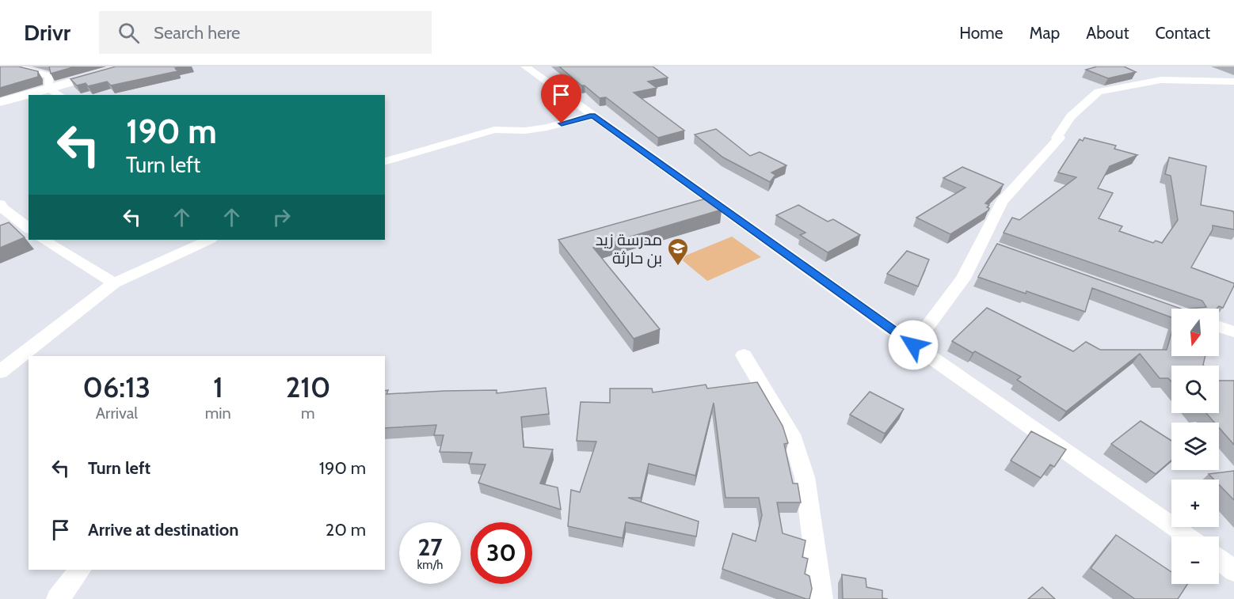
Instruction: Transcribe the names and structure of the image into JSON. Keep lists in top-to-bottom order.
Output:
{
  "places": {
    "school or university": ["مدرسة زيد بن حارثة"]
  },
  "north": "bottom",
  "page": {
    "header": "Drivr",
    "search": "Search here",
    "nav": [
      "Home",
      "Map",
      "About",
      "Contact"
    ],
    "turn": ["190 m", "Turn left"],
    "map_buttons": ["+", "−"],
    "eta": [
      "06:13",
      "Arrival",
      "1",
      "min",
      "210",
      "m"
    ],
    "list": [
      {
        "name": "Turn left",
        "value": "190 m"
      },
      {
        "name": "Arrive at destination",
        "value": "20 m"
      }
    ],
    "speed": "27 km/h",
    "limit": "30"
  }
}
